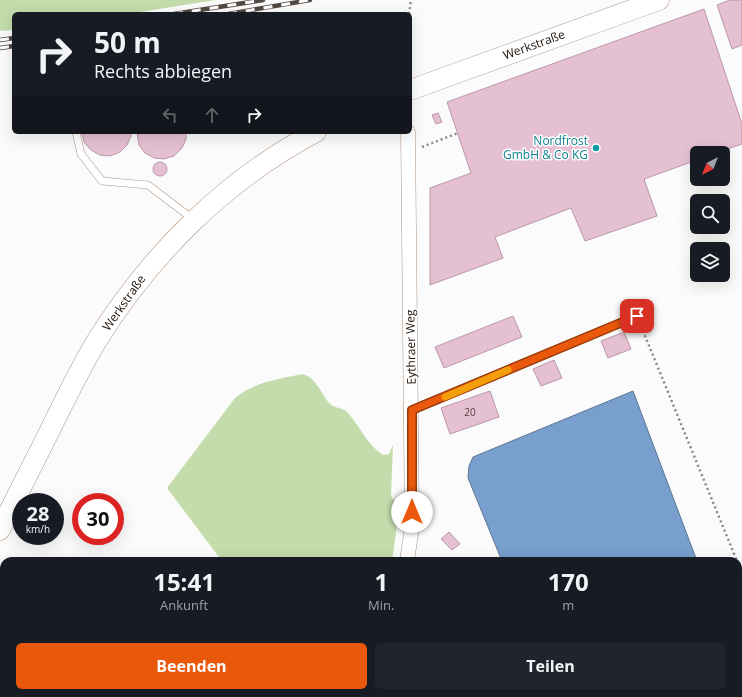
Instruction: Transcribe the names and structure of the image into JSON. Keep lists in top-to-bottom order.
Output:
{
  "streets": {
    "main road": ["Werkstraße"],
    "street": ["Eythraer Weg"]
  },
  "places": ["Nordfrost GmbH & Co KG"],
  "house_numbers": ["20"],
  "north": "bottom left",
  "page": {
    "turn": ["50 m", "Rechts abbiegen"],
    "speed": "28 km/h",
    "limit": "30",
    "eta": [
      "15:41",
      "Ankunft",
      "1",
      "Min.",
      "170",
      "m"
    ],
    "buttons": ["Beenden", "Teilen"]
  }
}
